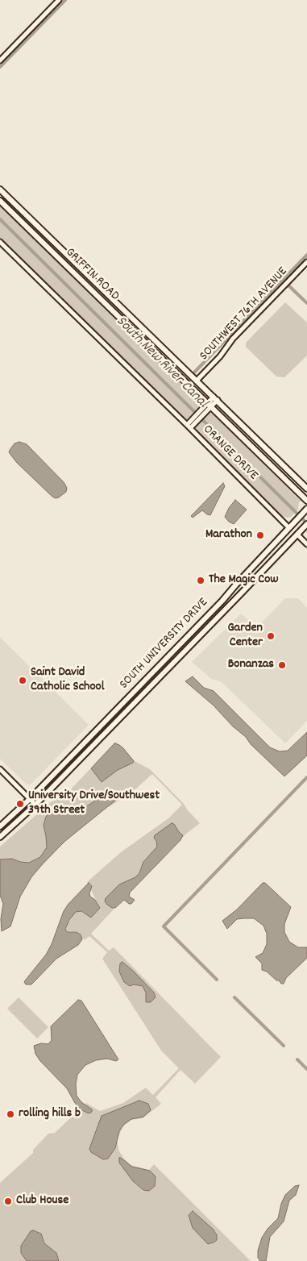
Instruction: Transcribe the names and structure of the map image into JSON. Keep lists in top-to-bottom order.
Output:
{
  "streets": {
    "main road": ["GRIFFIN ROAD", "SOUTH UNIVERSITY DRIVE"],
    "street": ["SOUTHWEST 76TH AVENUE", "ORANGE DRIVE"]
  },
  "crossings": [
    ["GRIFFIN ROAD", "SOUTHWEST 76TH AVENUE"],
    ["ORANGE DRIVE", "SOUTH UNIVERSITY DRIVE"]
  ],
  "water": ["South New River Canal"],
  "places": [
    "Marathon",
    "The Magic Cow",
    "Garden Center",
    "Bonanzas",
    "Saint David Catholic School",
    "University Drive/Southwest 39th Street",
    "rolling hills b",
    "Club House"
  ]
}
